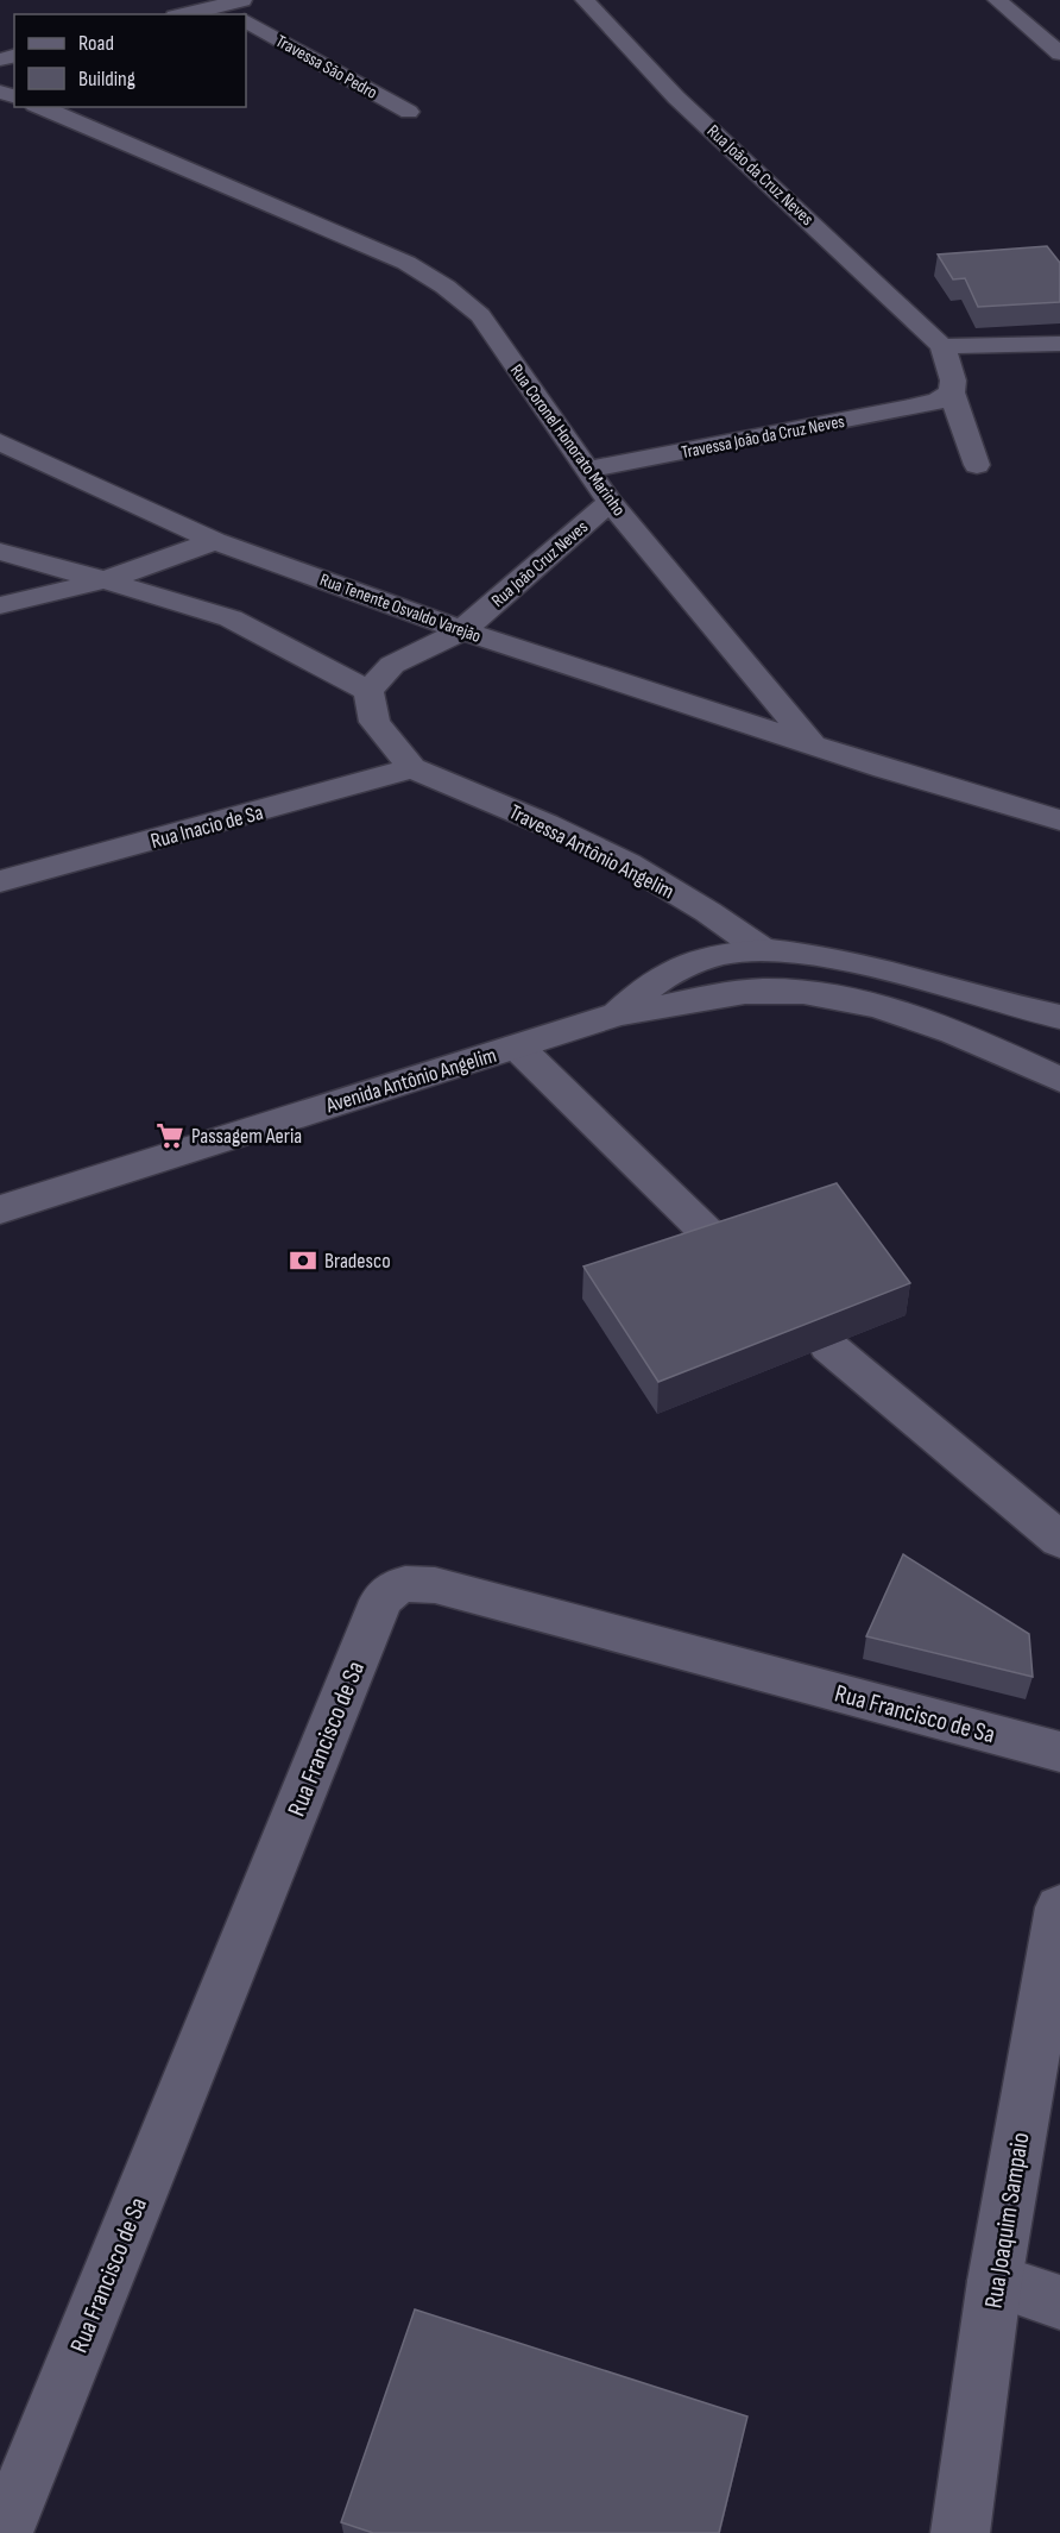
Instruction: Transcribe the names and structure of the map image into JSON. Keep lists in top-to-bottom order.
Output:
{
  "streets": {
    "street": [
      "Travessa São Pedro",
      "Rua João da Cruz Neves",
      "Travessa João da Cruz Neves",
      "Rua Coronel Honorato Marinho",
      "Rua João Cruz Neves",
      "Rua Tenente Osvaldo Varejão",
      "Rua Inacio de Sa",
      "Travessa Antônio Angelim",
      "Avenida Antônio Angelim",
      "Rua Francisco de Sa",
      "Rua Joaquim Sampaio"
    ]
  },
  "crossings": [
    ["Travessa João da Cruz Neves", "Rua Coronel Honorato Marinho"],
    ["Rua Coronel Honorato Marinho", "Rua João Cruz Neves"],
    ["Rua Coronel Honorato Marinho", "Rua Tenente Osvaldo Varejão"],
    ["Rua João Cruz Neves", "Rua Tenente Osvaldo Varejão"],
    ["Rua Inacio de Sa", "Travessa Antônio Angelim"]
  ],
  "places": {
    "supermarket": ["Passagem Aeria"],
    "bank": ["Bradesco"]
  },
  "legend": ["Road", "Building"]
}
